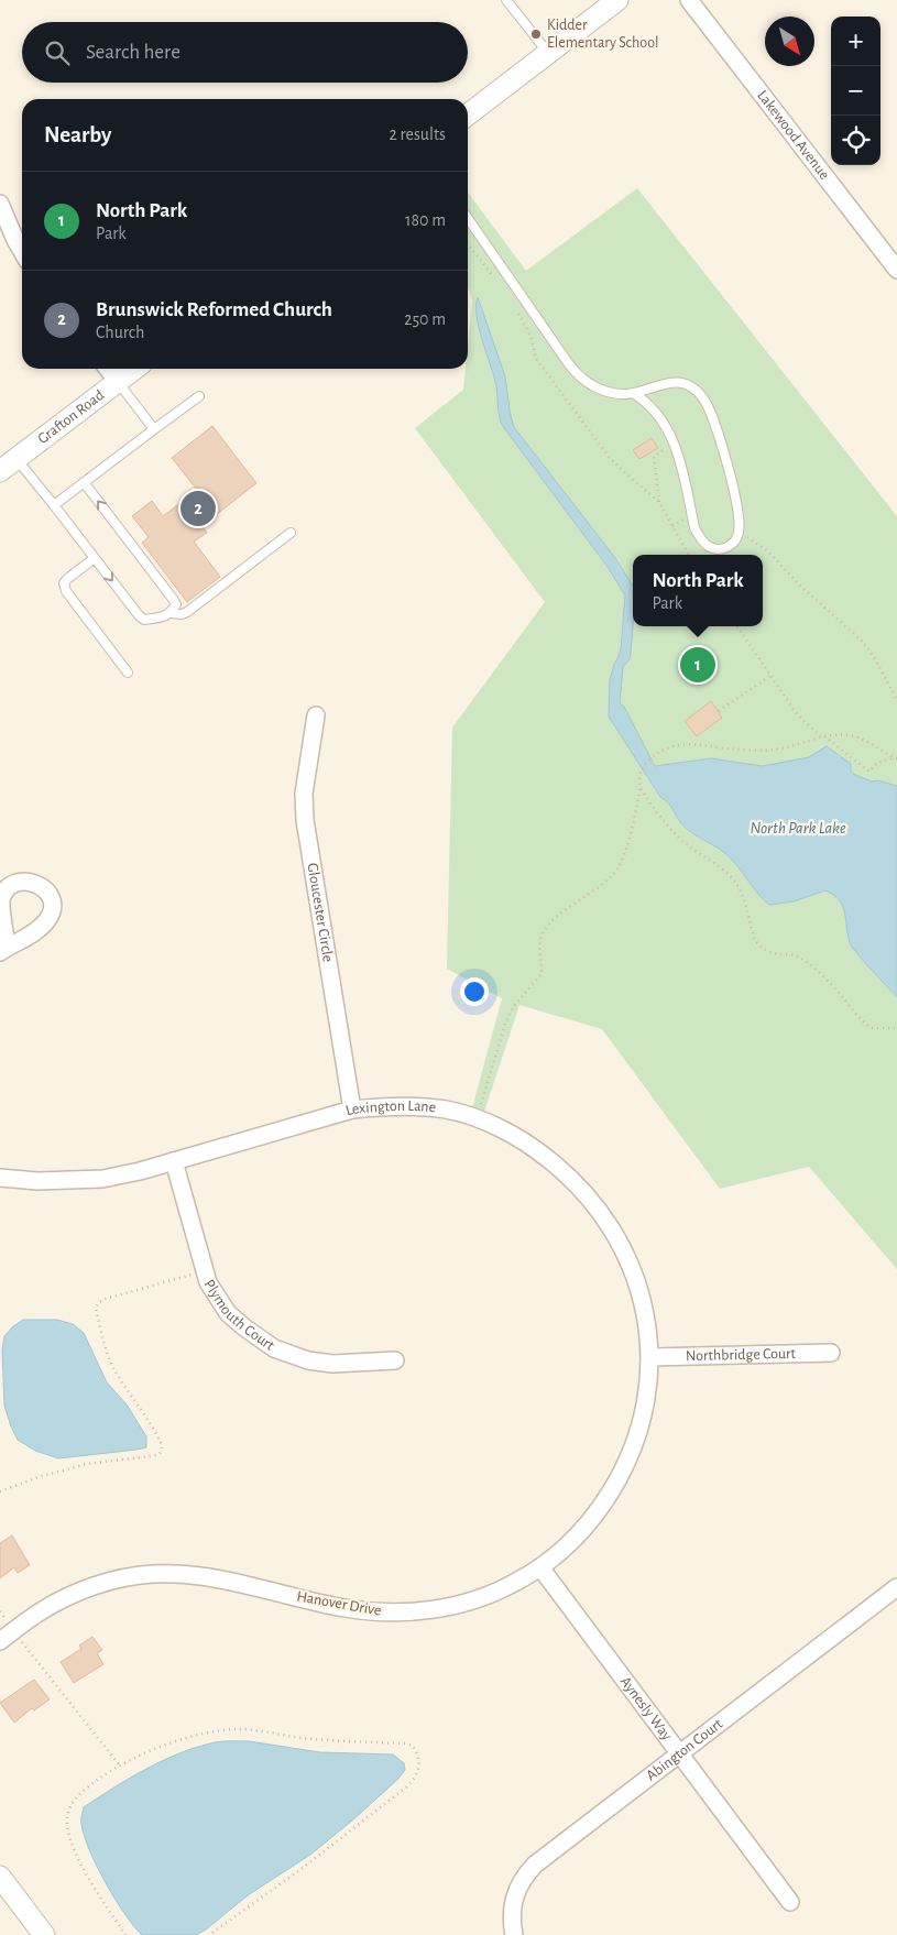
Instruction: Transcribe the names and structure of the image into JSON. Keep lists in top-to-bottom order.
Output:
{
  "streets": {
    "street": [
      "Lakewood Avenue",
      "Grafton Road",
      "Gloucester Circle",
      "Lexington Lane",
      "Plymouth Court",
      "Northbridge Court",
      "Hanover Drive",
      "Aynesly Way",
      "Abington Court"
    ]
  },
  "crossings": [
    ["Gloucester Circle", "Lexington Lane"],
    ["Lexington Lane", "Plymouth Court"],
    ["Lexington Lane", "Northbridge Court"],
    ["Lexington Lane", "Hanover Drive"],
    ["Northbridge Court", "Hanover Drive"],
    ["Hanover Drive", "Aynesly Way"],
    ["Aynesly Way", "Abington Court"]
  ],
  "water": ["North Park Lake"],
  "places": ["Kidder Elementary School"],
  "north": "bottom right",
  "page": {
    "map_buttons": ["+", "−"],
    "search": "Search here",
    "heading": ["Nearby", "2 results"],
    "list": [
      {
        "mark": "1",
        "name": "North Park",
        "note": "Park",
        "value": "180 m"
      },
      {
        "mark": "2",
        "name": "Brunswick Reformed Church",
        "note": "Church",
        "value": "250 m"
      }
    ],
    "pins": ["2", "1"],
    "popup": ["North Park", "Park"]
  }
}
